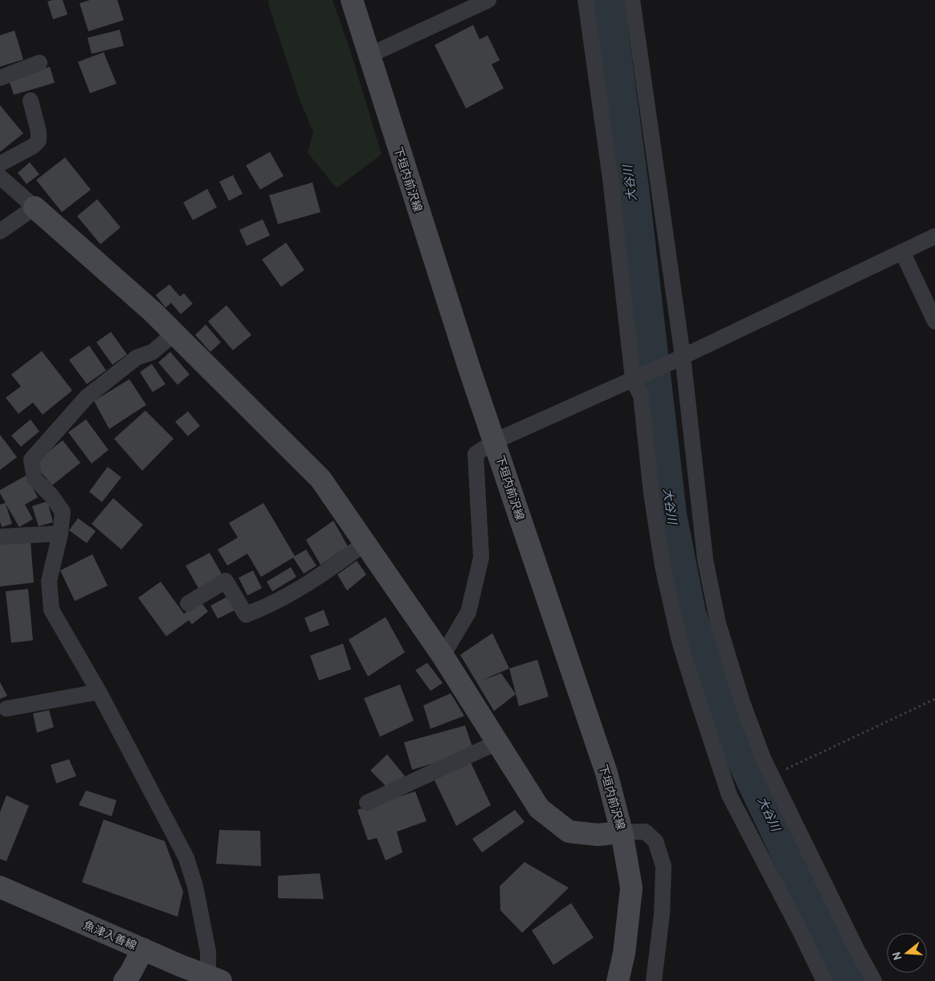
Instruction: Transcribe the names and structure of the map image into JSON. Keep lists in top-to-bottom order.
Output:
{
  "streets": {
    "main road": ["下垣内前沢線", "魚津入善線"]
  },
  "water": ["大谷川"],
  "north": "left"
}
